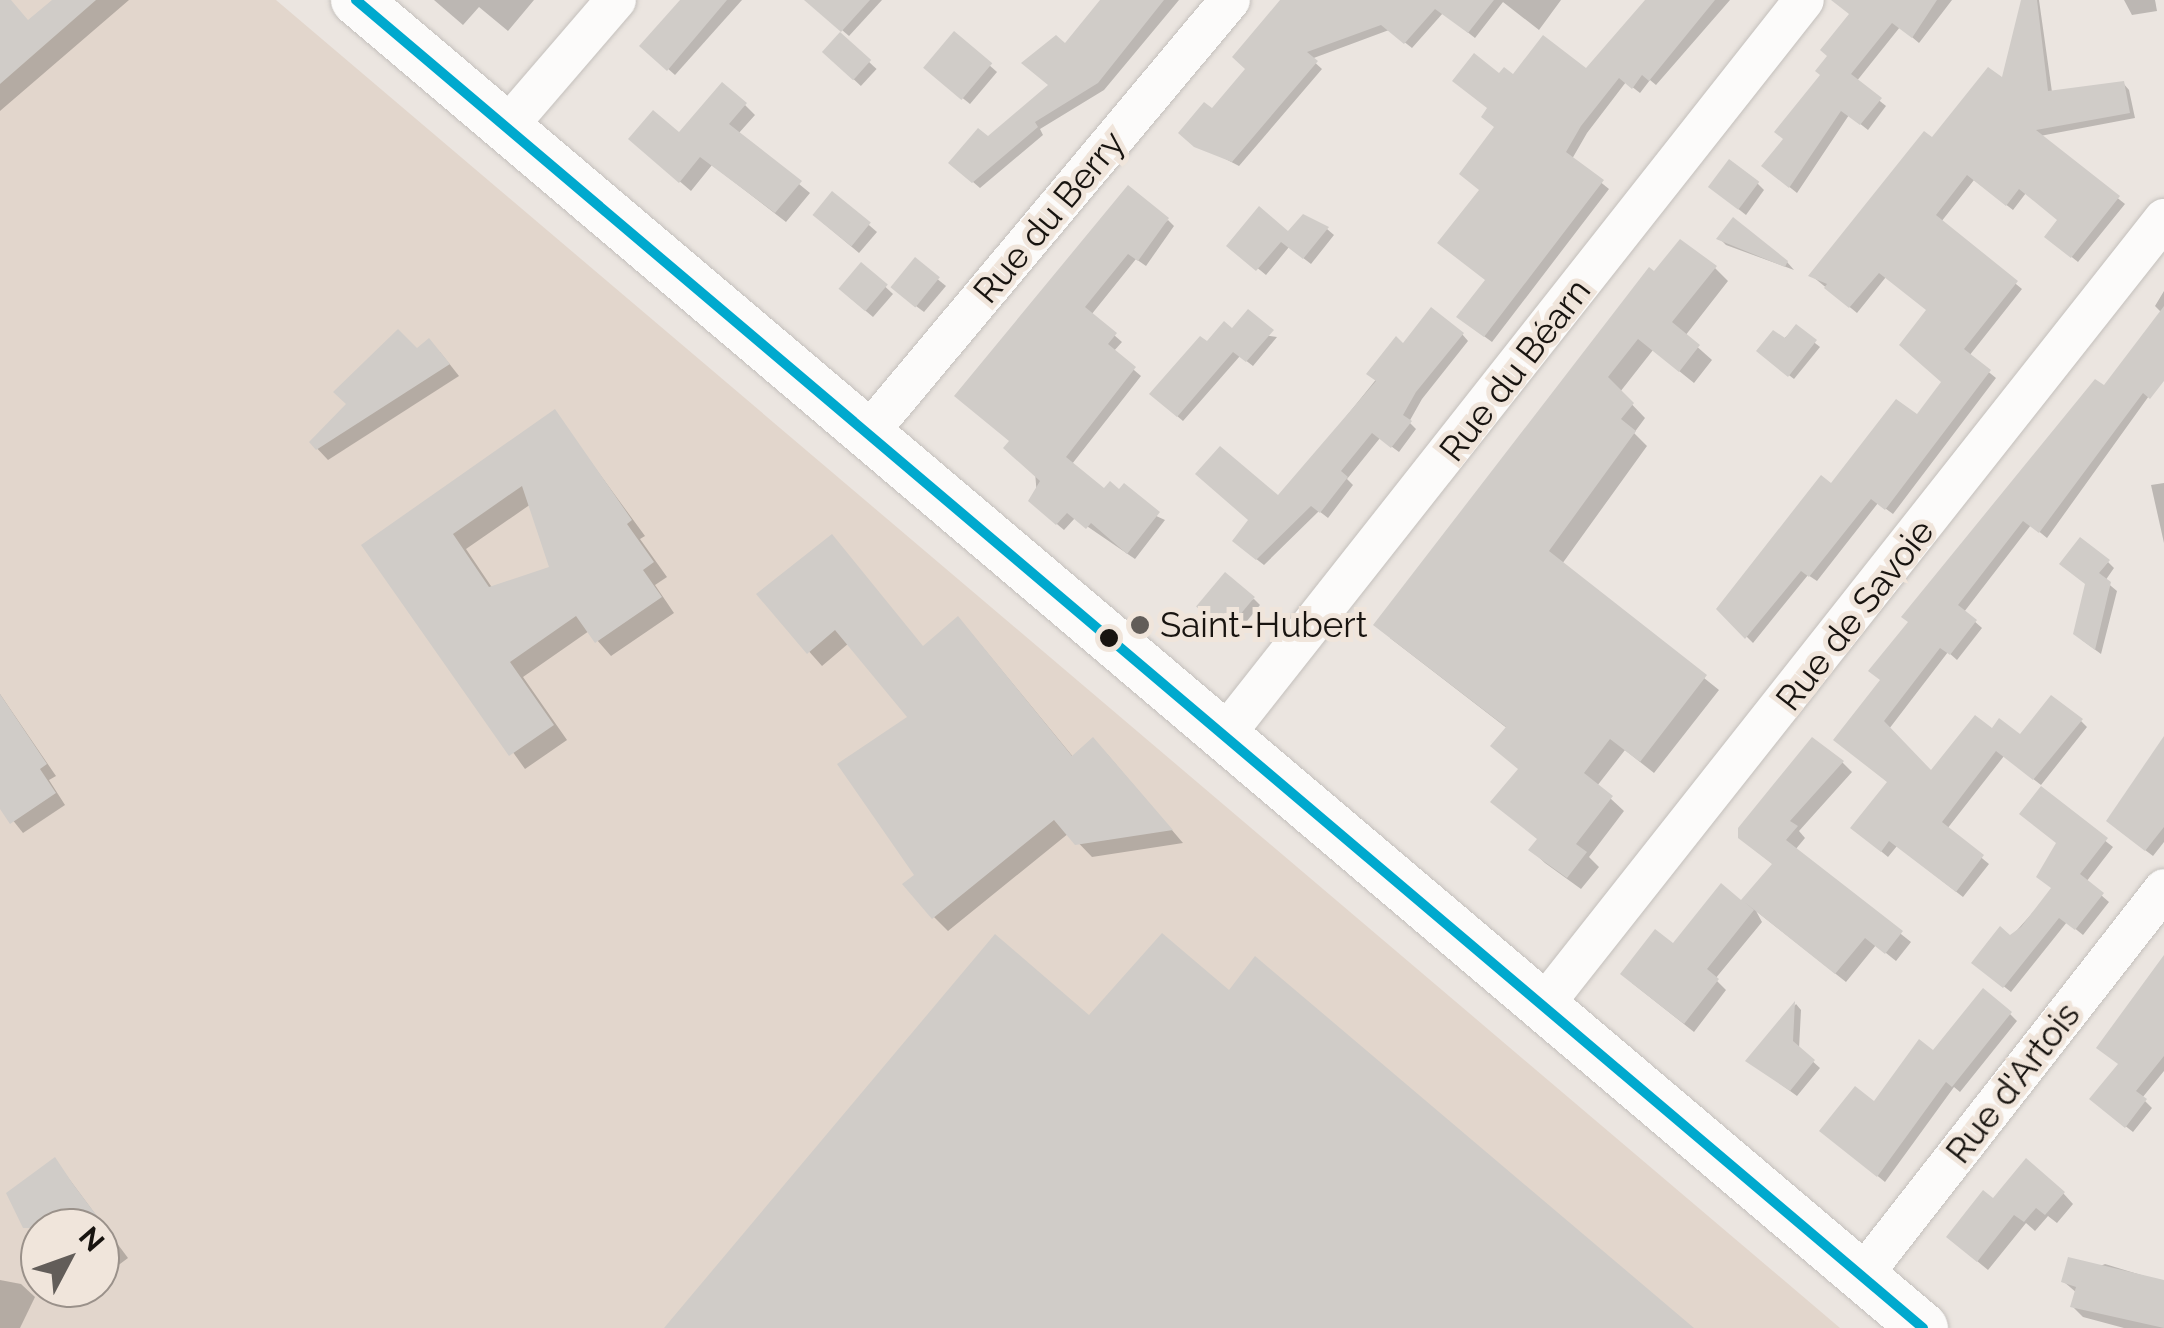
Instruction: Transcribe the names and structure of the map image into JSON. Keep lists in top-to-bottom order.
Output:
{
  "streets": {
    "street": [
      "Rue du Berry",
      "Rue du Béarn",
      "Rue de Savoie",
      "Rue d'Artois"
    ]
  },
  "places": ["Saint-Hubert"],
  "north": "top right"
}
